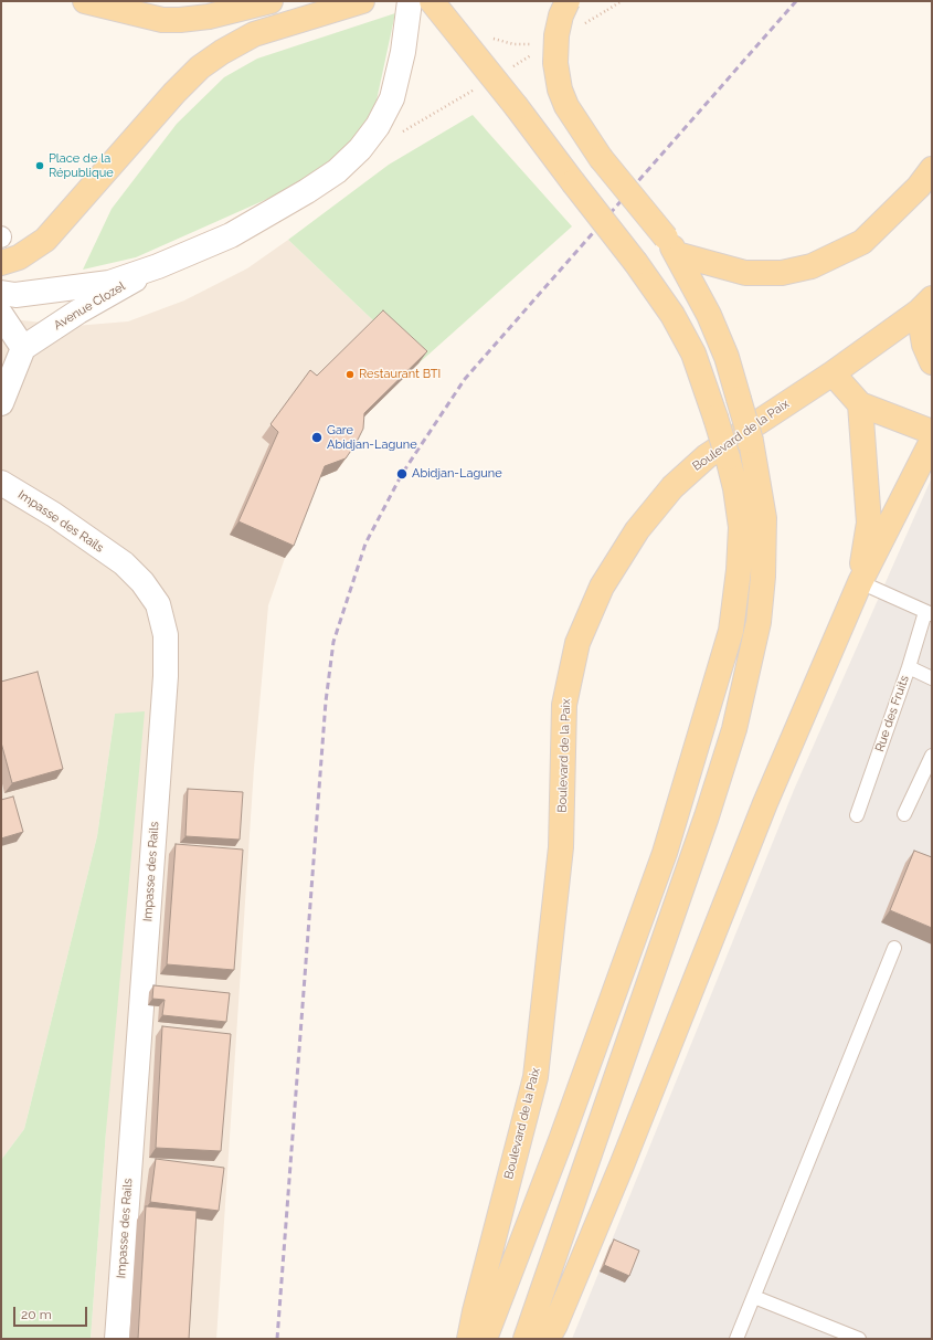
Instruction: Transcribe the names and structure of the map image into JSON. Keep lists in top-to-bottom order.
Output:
{
  "streets": {
    "main road": ["Boulevard de la Paix"],
    "street": ["Avenue Clozel", "Impasse des Rails"],
    "lane": ["Rue des Fruits"]
  },
  "places": [
    "Place de la République",
    "Restaurant BTI",
    "Gare Abidjan-Lagune",
    "Abidjan-Lagune"
  ],
  "scale_bar": "20 m"
}
